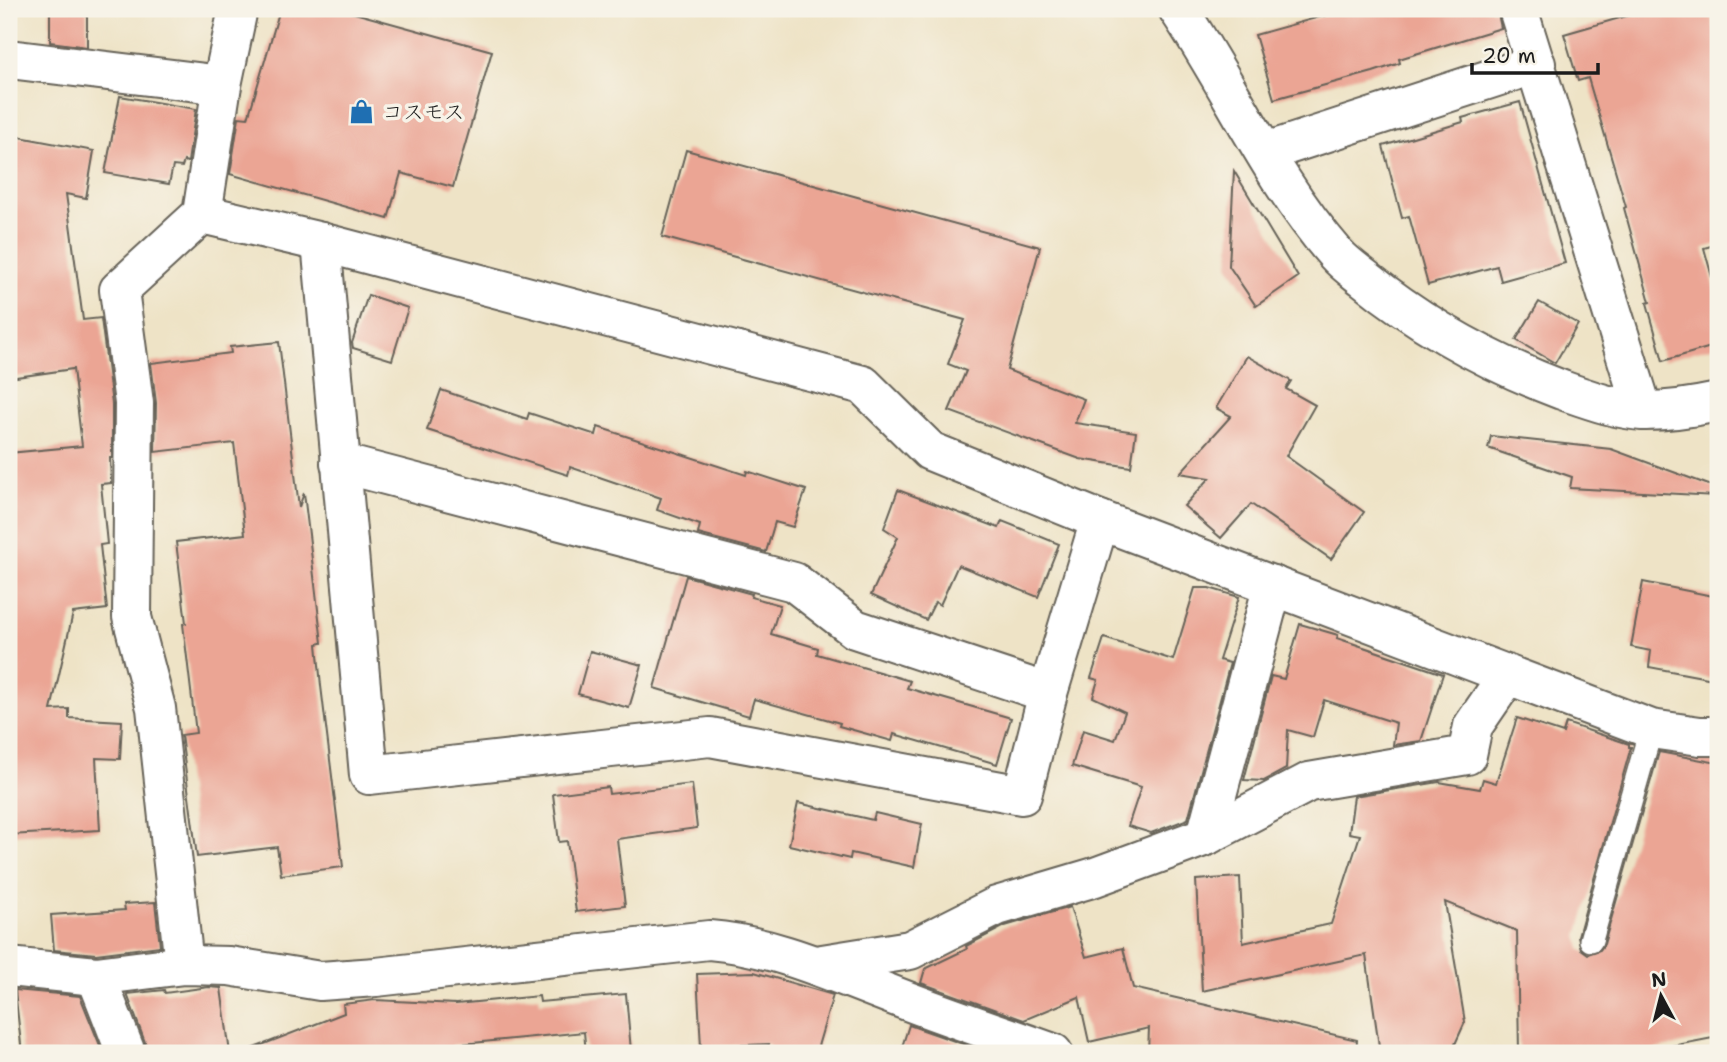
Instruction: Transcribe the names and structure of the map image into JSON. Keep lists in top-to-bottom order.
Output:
{
  "places": {
    "shop": ["コスモス"]
  },
  "scale_bar": "20 m",
  "north": "top"
}
